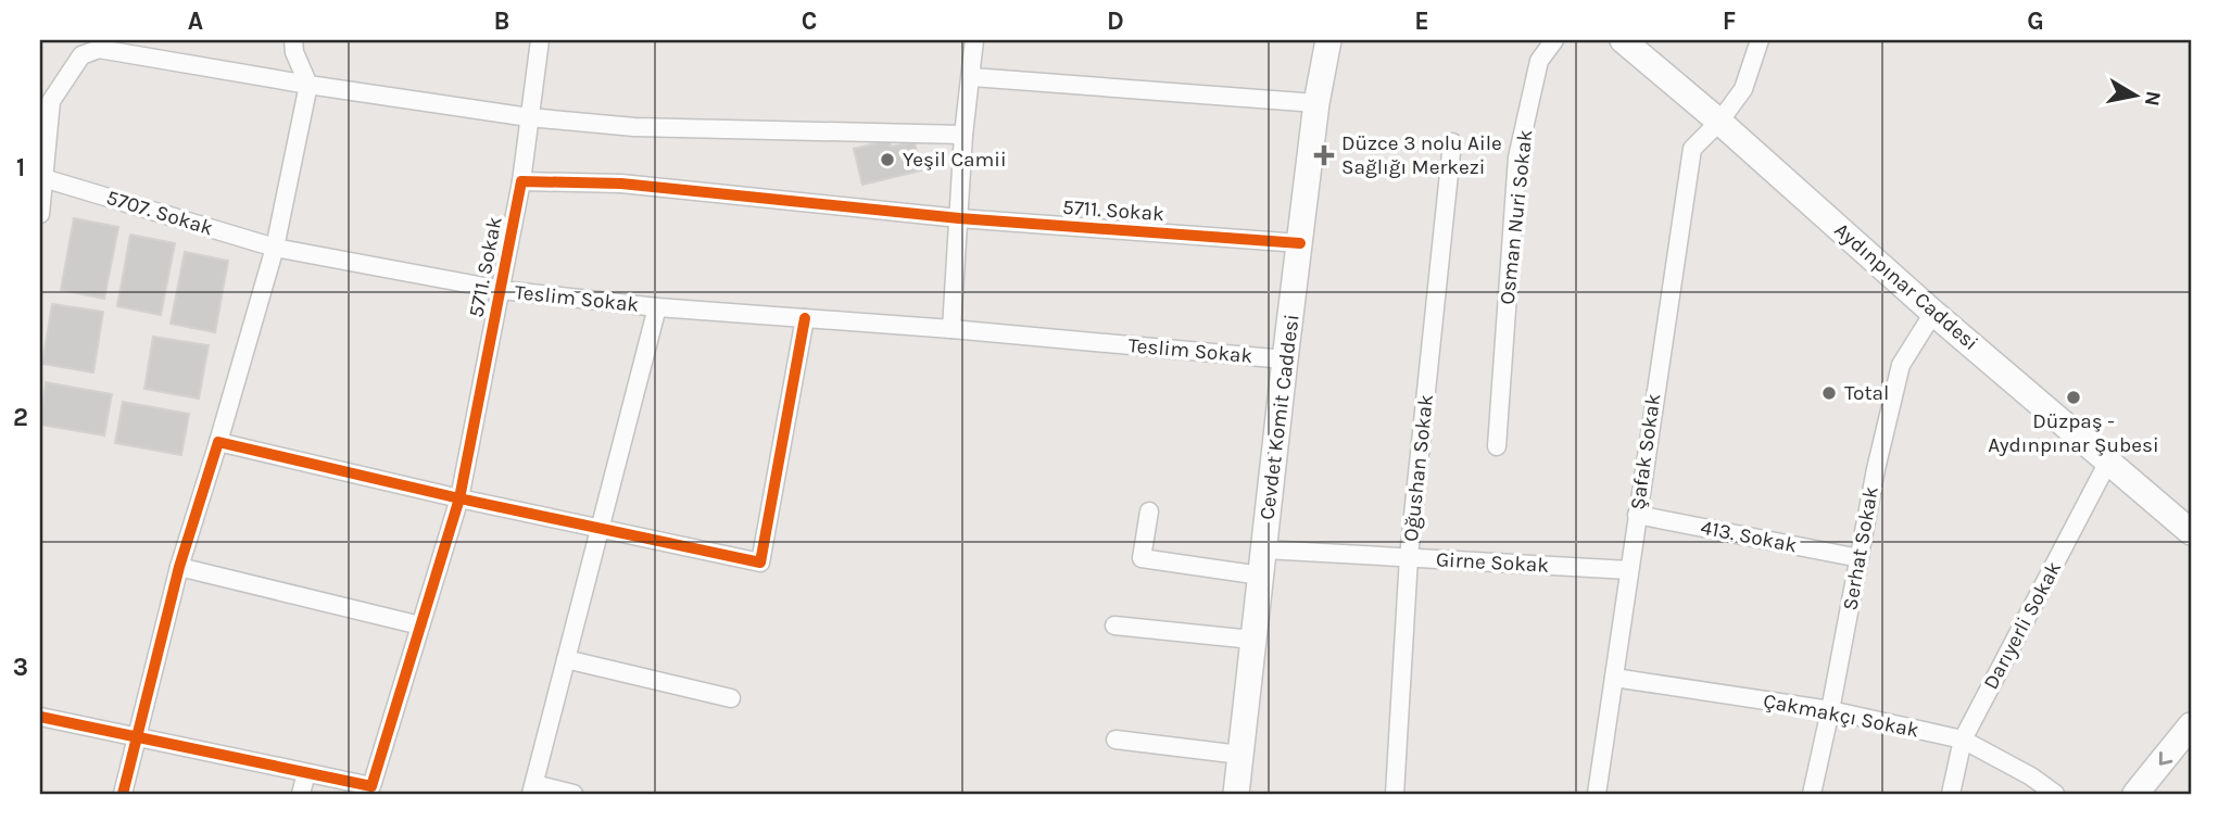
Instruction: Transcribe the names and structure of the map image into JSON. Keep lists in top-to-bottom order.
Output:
{
  "streets": {
    "main road": ["Aydınpınar Caddesi", "Cevdet Komit Caddesi"],
    "street": [
      "5711. Sokak",
      "5707. Sokak",
      "Osman Nuri Sokak",
      "Teslim Sokak",
      "Şafak Sokak",
      "Oğushan Sokak",
      "413. Sokak",
      "Serhat Sokak",
      "Girne Sokak",
      "Darıyerli Sokak",
      "Çakmakçı Sokak"
    ]
  },
  "crossings": [
    ["5711. Sokak", "Teslim Sokak"],
    ["5711. Sokak", "Cevdet Komit Caddesi"],
    ["5707. Sokak", "Teslim Sokak"],
    ["Aydınpınar Caddesi", "Şafak Sokak"],
    ["Aydınpınar Caddesi", "Serhat Sokak"],
    ["Aydınpınar Caddesi", "Darıyerli Sokak"],
    ["Teslim Sokak", "Cevdet Komit Caddesi"],
    ["Cevdet Komit Caddesi", "Girne Sokak"],
    ["Şafak Sokak", "413. Sokak"],
    ["Şafak Sokak", "Girne Sokak"],
    ["Şafak Sokak", "Çakmakçı Sokak"],
    ["Oğushan Sokak", "Girne Sokak"],
    ["413. Sokak", "Serhat Sokak"],
    ["Serhat Sokak", "Çakmakçı Sokak"],
    ["Darıyerli Sokak", "Çakmakçı Sokak"]
  ],
  "places": {
    "health": ["Düzce 3 nolu Aile Sağlığı Merkezi"],
    "other": ["Yeşil Camii", "Total", "Düzpaş - Aydınpınar Şubesi"]
  },
  "north": "right",
  "grid": {
    "columns": [
      "A",
      "B",
      "C",
      "D",
      "E",
      "F",
      "G"
    ],
    "rows": ["1", "2", "3"]
  }
}
